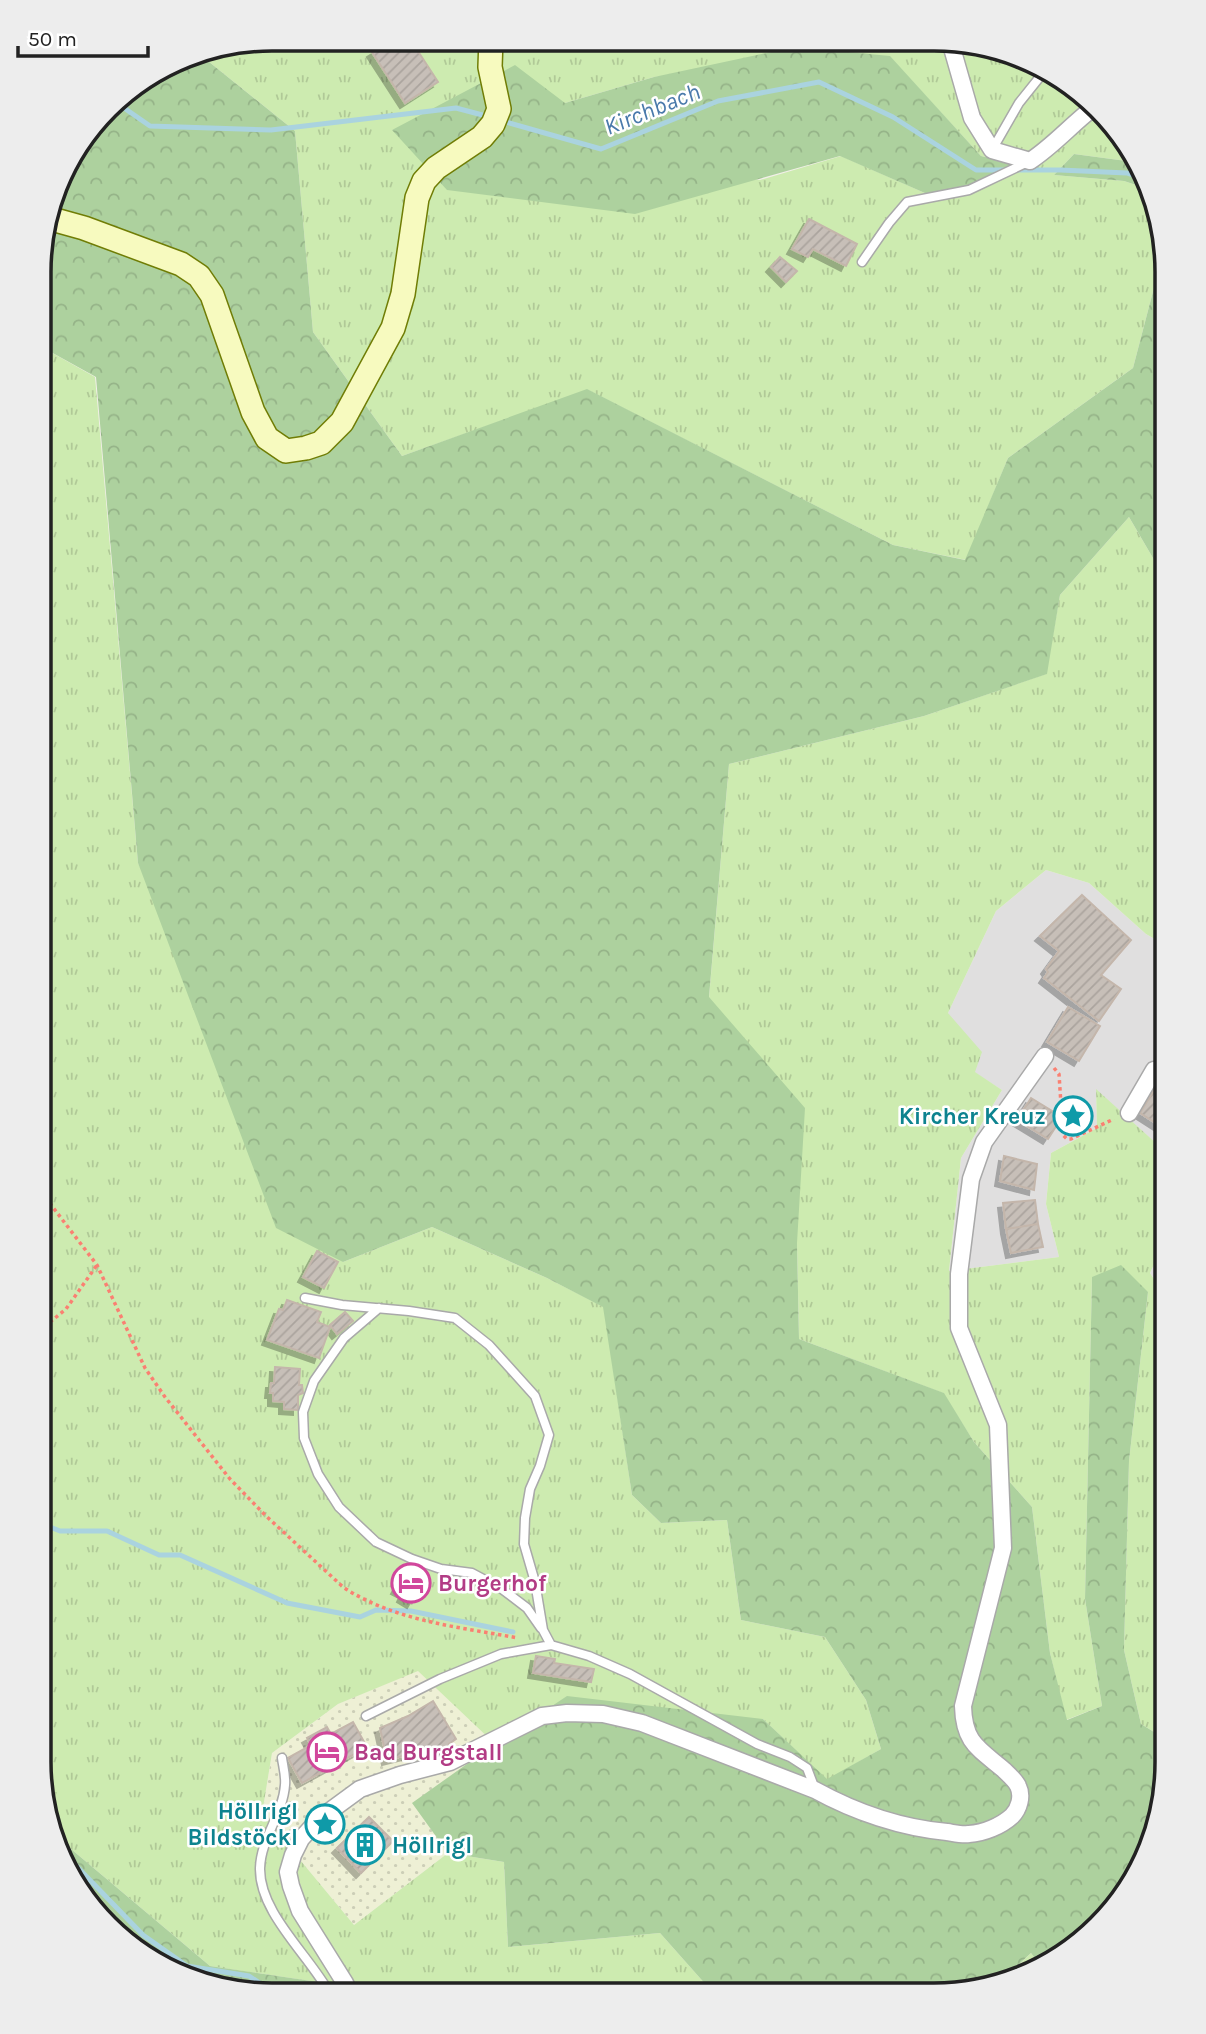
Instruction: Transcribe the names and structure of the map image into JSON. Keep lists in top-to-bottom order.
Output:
{
  "water": ["Kirchbach"],
  "places": {
    "place": ["Kircher Kreuz", "Höllrigl Bildstöckl"],
    "hotel": ["Burgerhof", "Bad Burgstall"],
    "building": ["Höllrigl"]
  },
  "scale_bar": "50 m"
}
